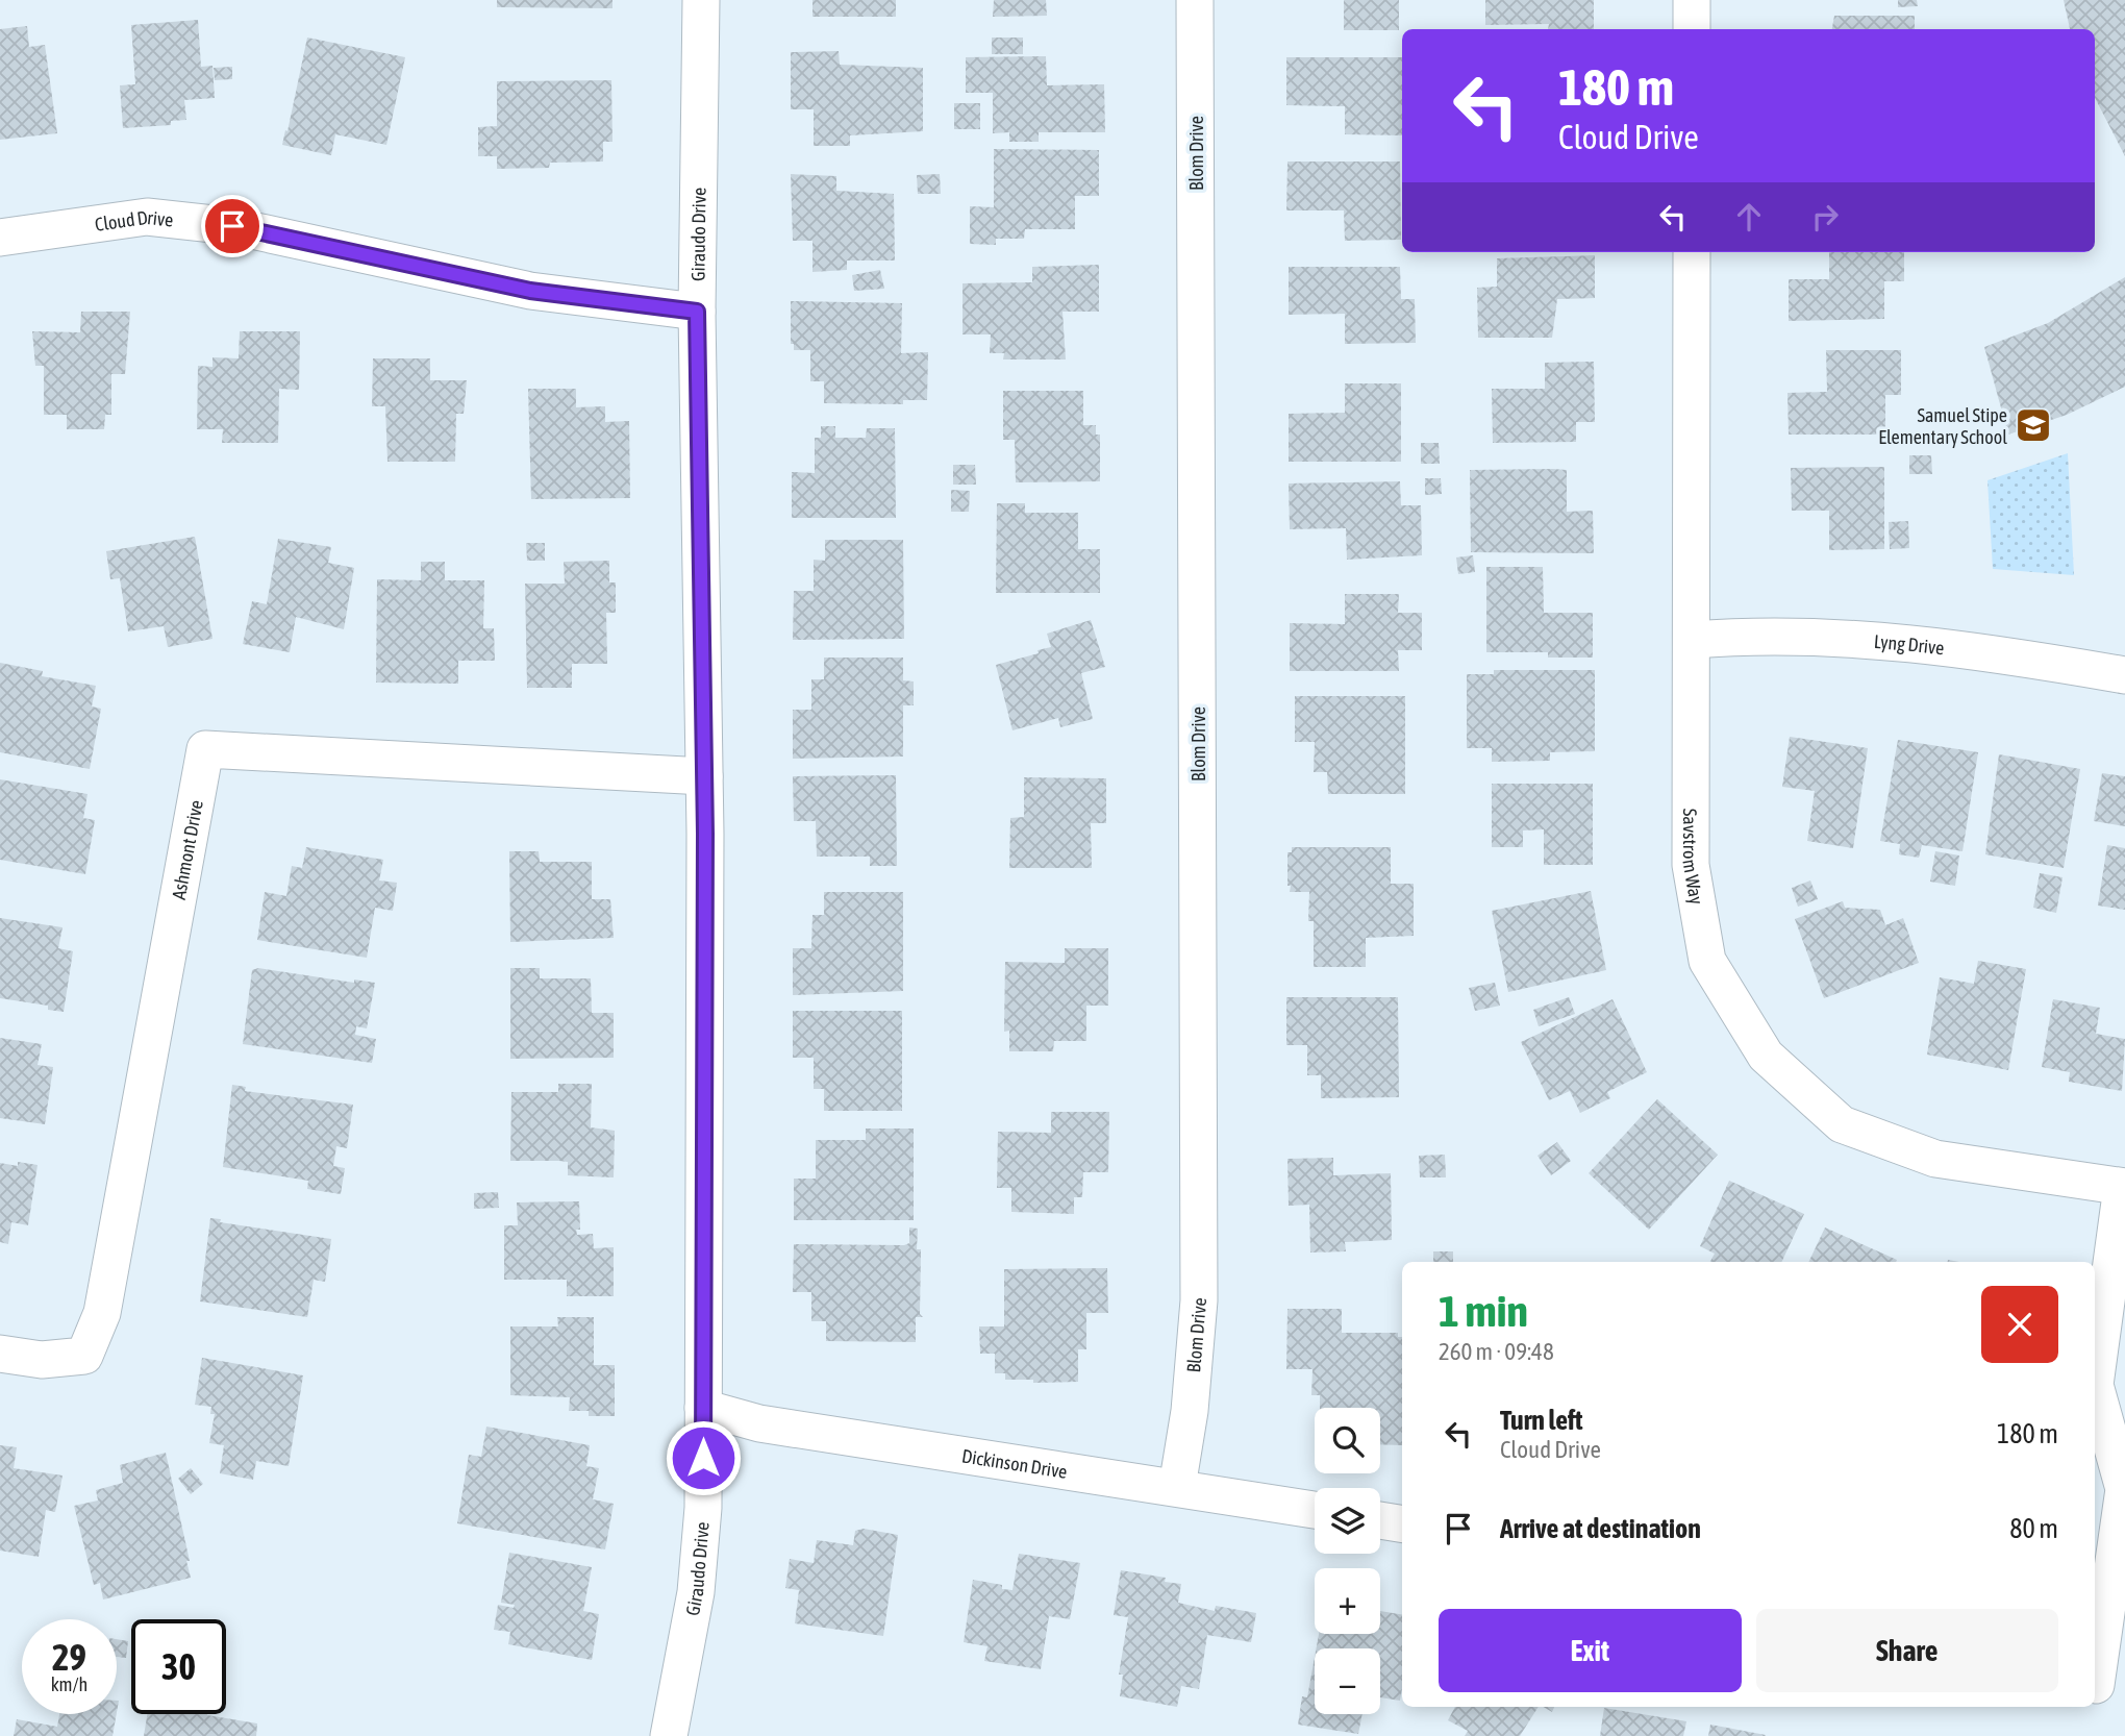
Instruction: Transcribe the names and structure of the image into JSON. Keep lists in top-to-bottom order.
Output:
{
  "streets": {
    "street": [
      "Blom Drive",
      "Cloud Drive",
      "Giraudo Drive",
      "Lyng Drive",
      "Ashmont Drive",
      "Savstrom Way",
      "Dickinson Drive"
    ]
  },
  "crossings": [
    ["Blom Drive", "Dickinson Drive"],
    ["Cloud Drive", "Giraudo Drive"],
    ["Giraudo Drive", "Ashmont Drive"],
    ["Giraudo Drive", "Dickinson Drive"],
    ["Lyng Drive", "Savstrom Way"]
  ],
  "places": {
    "school or university": ["Samuel Stipe Elementary School"]
  },
  "page": {
    "turn": ["180 m", "Cloud Drive"],
    "heading": ["1 min", "260 m · 09:48"],
    "list": [
      {
        "name": "Turn left",
        "note": "Cloud Drive",
        "value": "180 m"
      },
      {
        "name": "Arrive at destination",
        "value": "80 m"
      }
    ],
    "map_buttons": ["+", "−"],
    "buttons": ["Exit", "Share"],
    "speed": "29 km/h",
    "limit": "30"
  }
}
